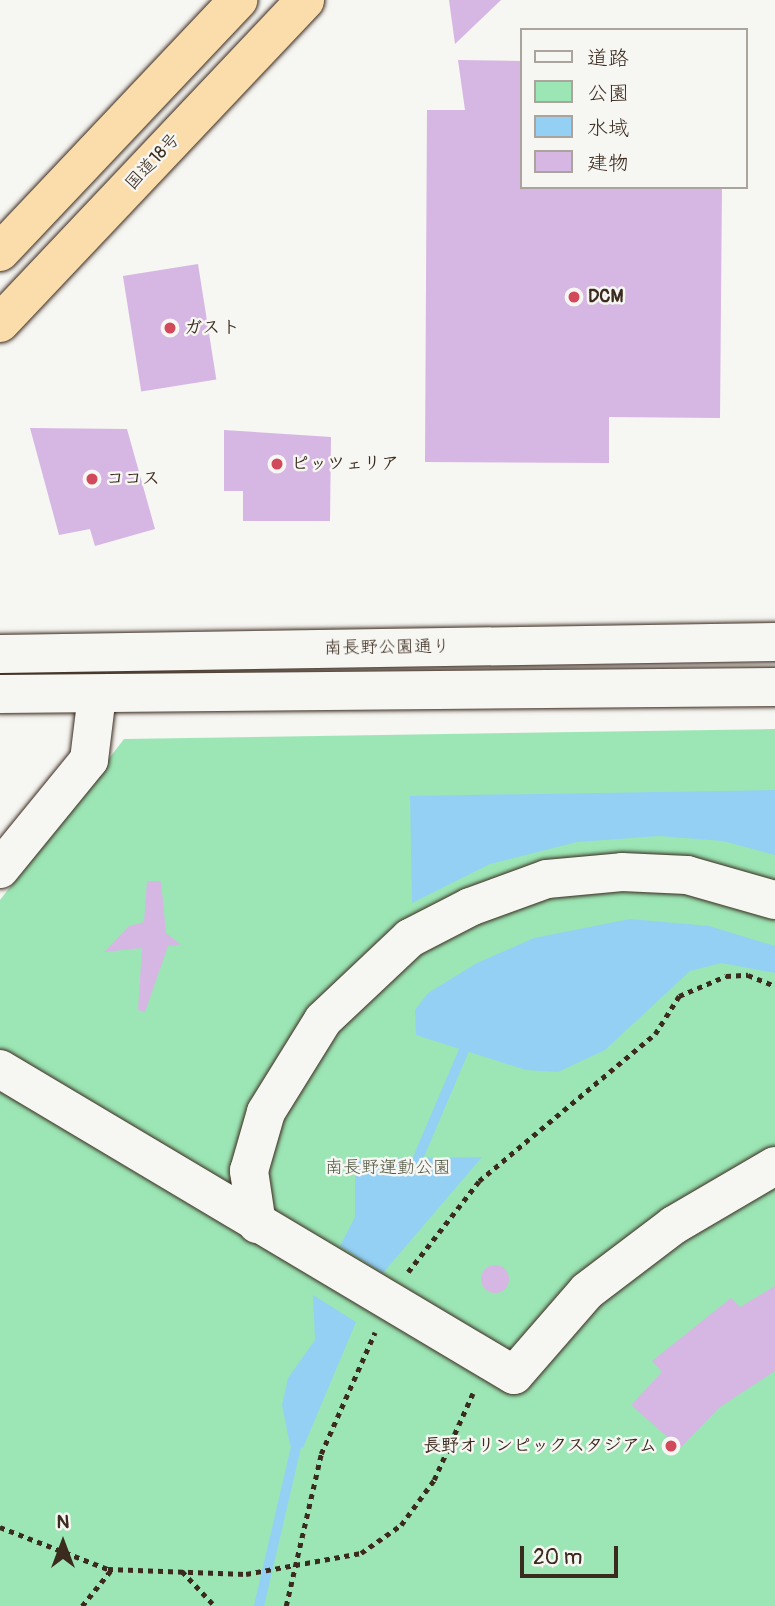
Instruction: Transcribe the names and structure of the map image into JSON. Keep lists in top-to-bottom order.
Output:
{
  "streets": {
    "highway": ["国道18号"],
    "street": ["南長野公園通り"]
  },
  "parks": ["南長野運動公園"],
  "places": [
    "DCM",
    "ガスト",
    "ピッツェリア",
    "ココス",
    "長野オリンピックスタジアム"
  ],
  "legend": [
    "道路",
    "公園",
    "水域",
    "建物"
  ],
  "scale_bar": "20 m",
  "north": "top"
}
